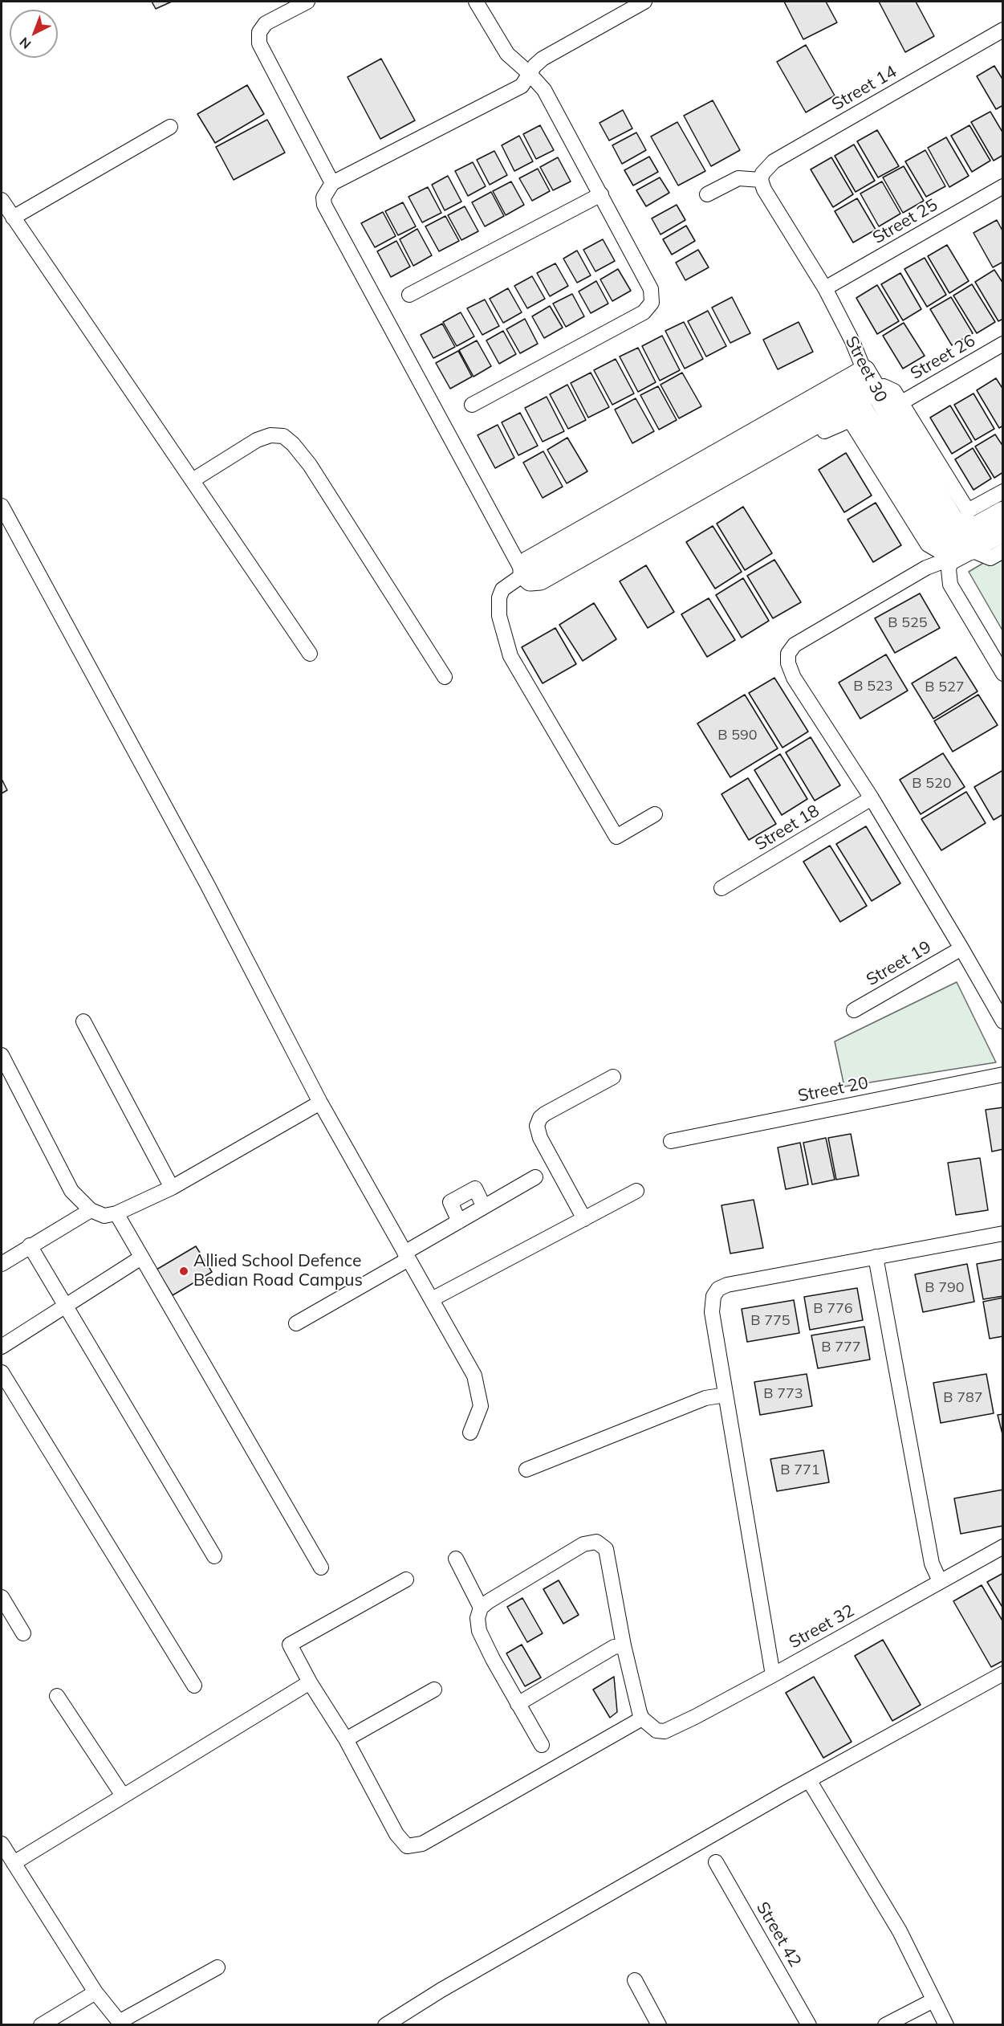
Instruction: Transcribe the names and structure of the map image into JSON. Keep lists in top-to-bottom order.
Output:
{
  "streets": {
    "street": [
      "Street 14",
      "Street 25",
      "Street 26",
      "Street 30",
      "Street 18",
      "Street 19",
      "Street 20",
      "Street 32",
      "Street 42"
    ]
  },
  "crossings": [
    ["Street 14", "Street 30"],
    ["Street 25", "Street 30"]
  ],
  "places": ["Allied School Defence Bedian Road Campus"],
  "house_numbers": [
    "B 525",
    "B 523",
    "B 527",
    "B 590",
    "B 520",
    "B 790",
    "B 776",
    "B 775",
    "B 777",
    "B 773",
    "B 787",
    "B 771"
  ],
  "north": "bottom left"
}
